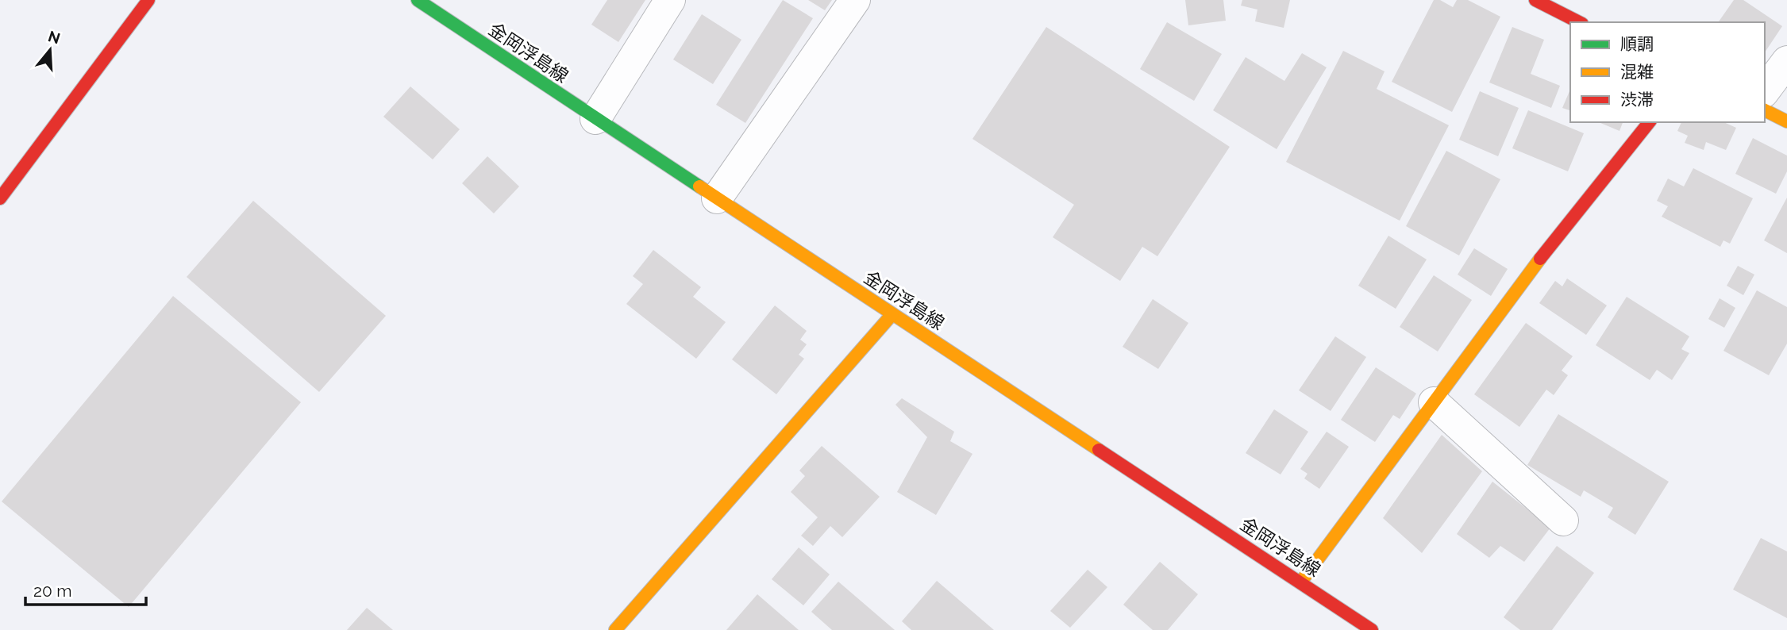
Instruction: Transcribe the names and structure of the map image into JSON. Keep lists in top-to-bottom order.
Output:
{
  "streets": {
    "street": ["金岡浮島線"]
  },
  "legend": ["順調", "混雑", "渋滞"],
  "scale_bar": "20 m",
  "north": "top"
}
